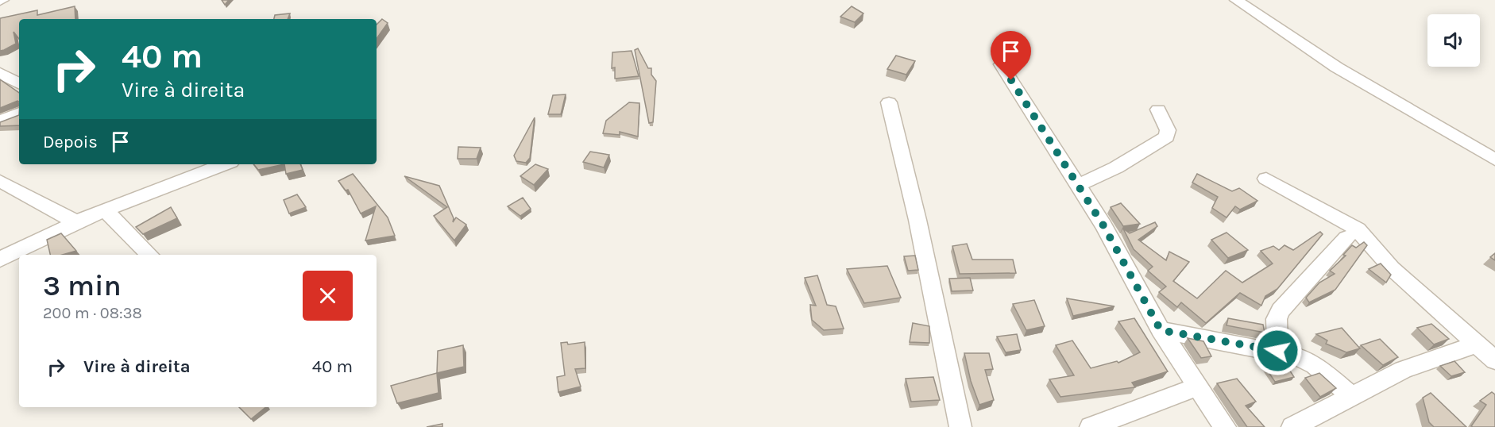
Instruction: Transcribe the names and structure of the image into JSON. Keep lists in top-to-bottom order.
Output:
{
  "page": {
    "turn": ["40 m", "Vire à direita"],
    "then": "Depois",
    "heading": ["3 min", "200 m · 08:38"],
    "list": [
      {
        "name": "Vire à direita",
        "value": "40 m"
      }
    ]
  }
}
